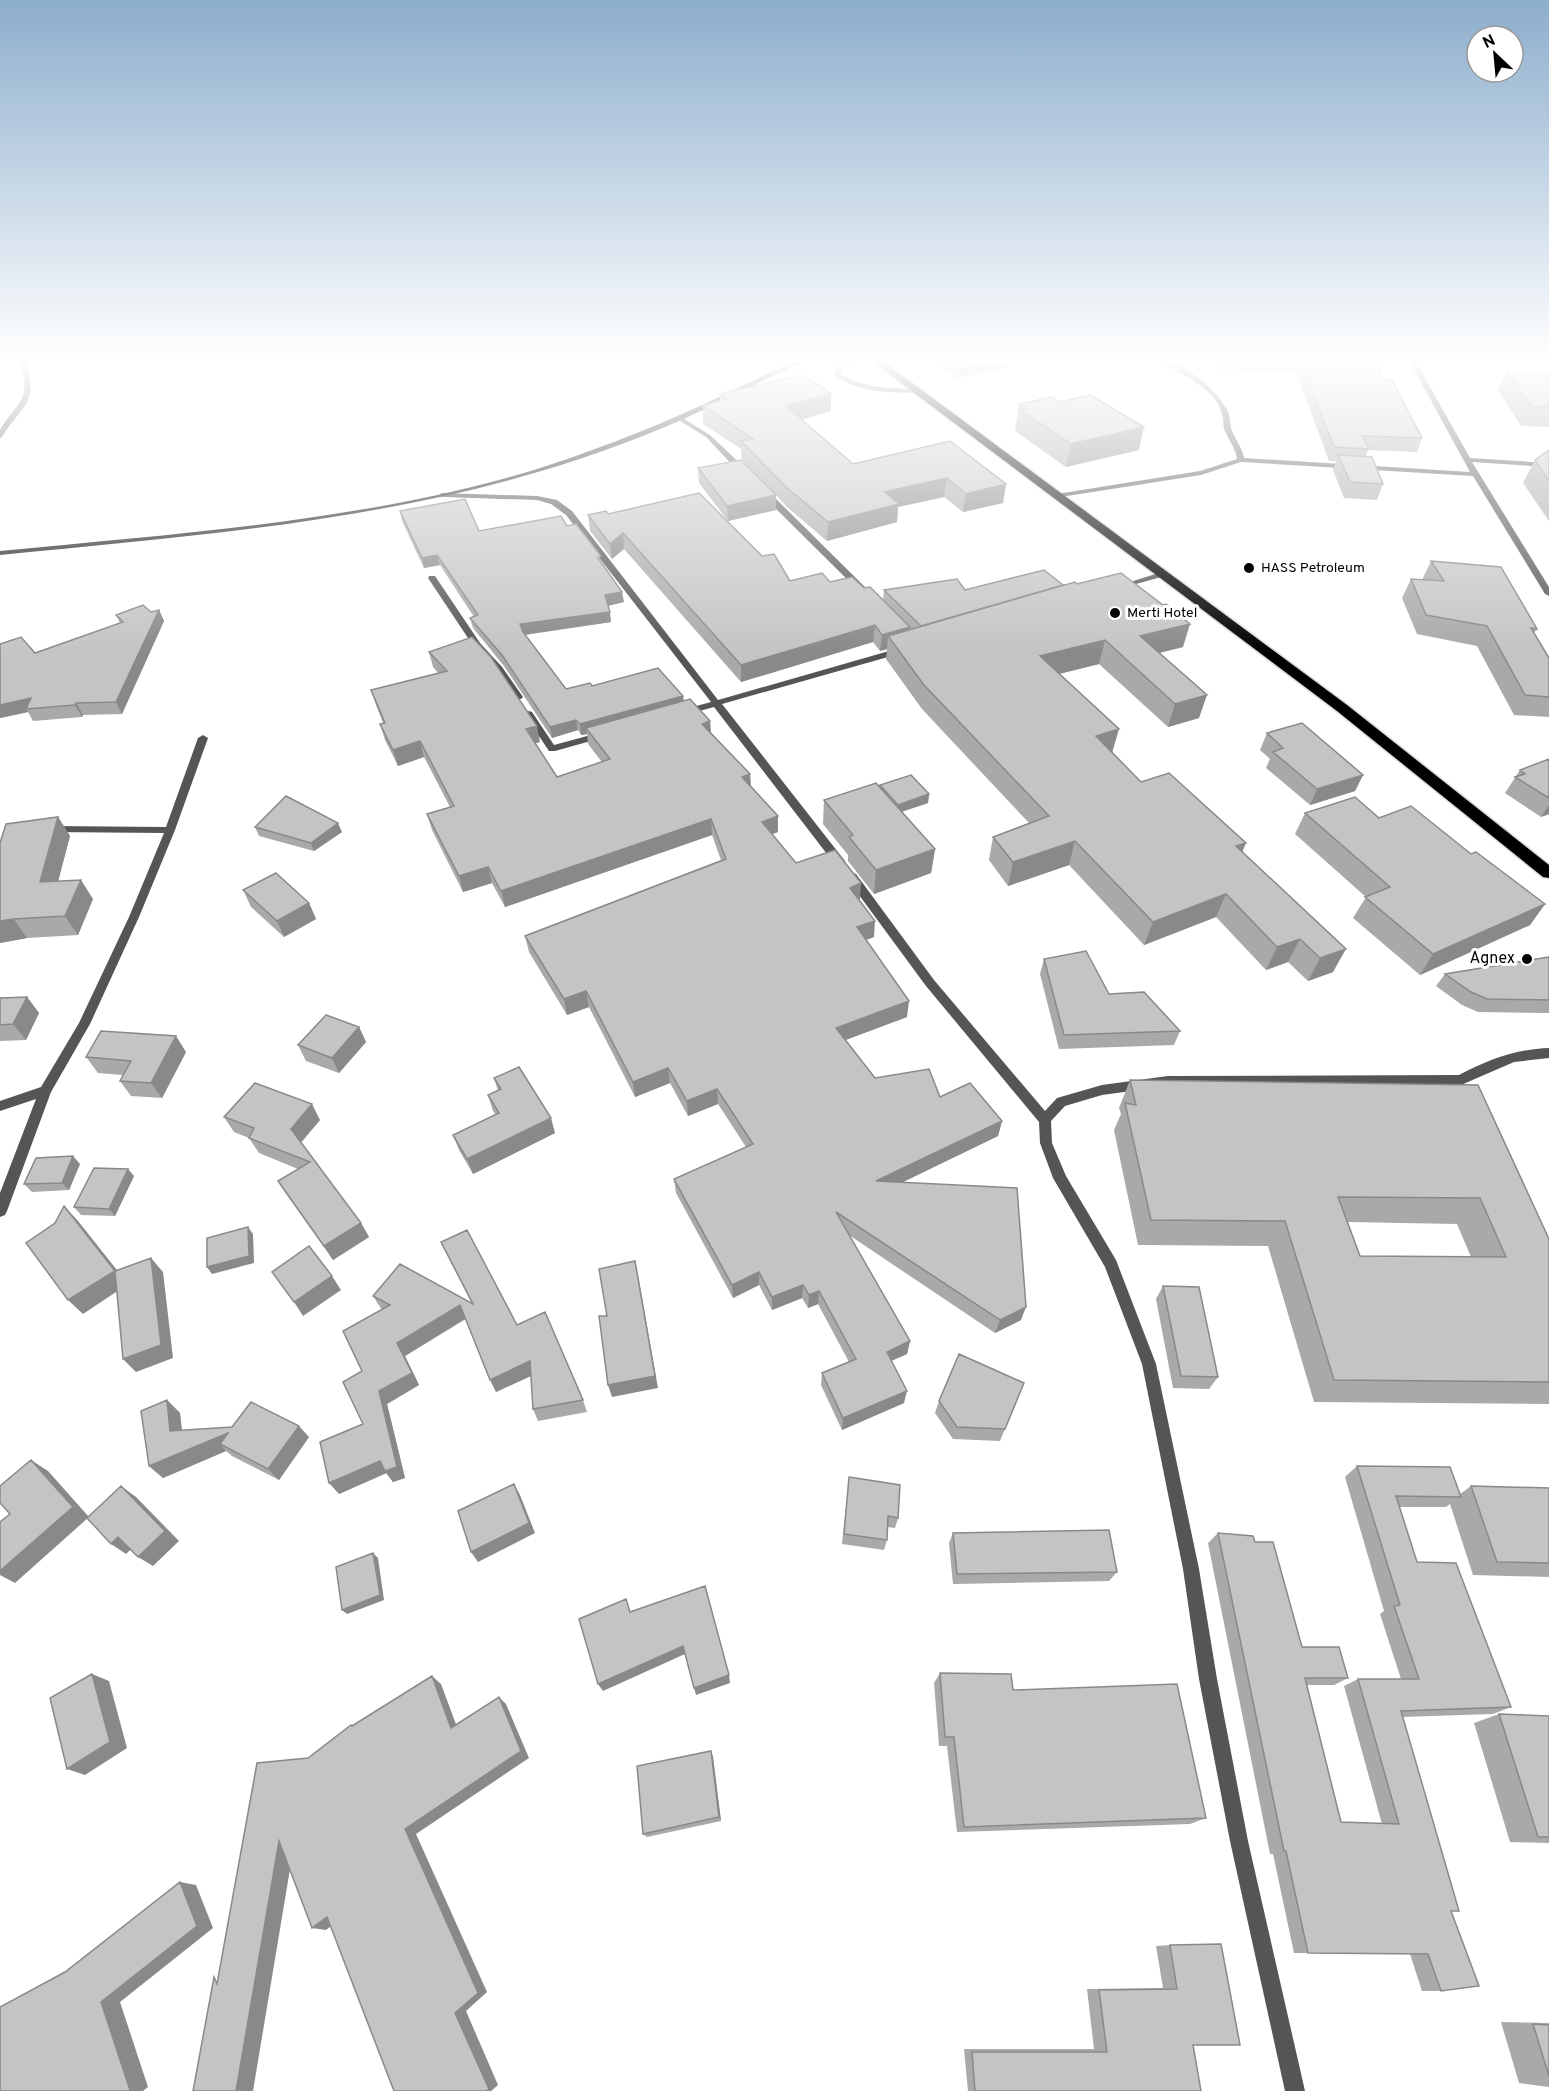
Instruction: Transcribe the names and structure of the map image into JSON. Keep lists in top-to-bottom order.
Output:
{
  "places": ["HASS Petroleum", "Merti Hotel", "Agnex"],
  "north": "top left"
}
